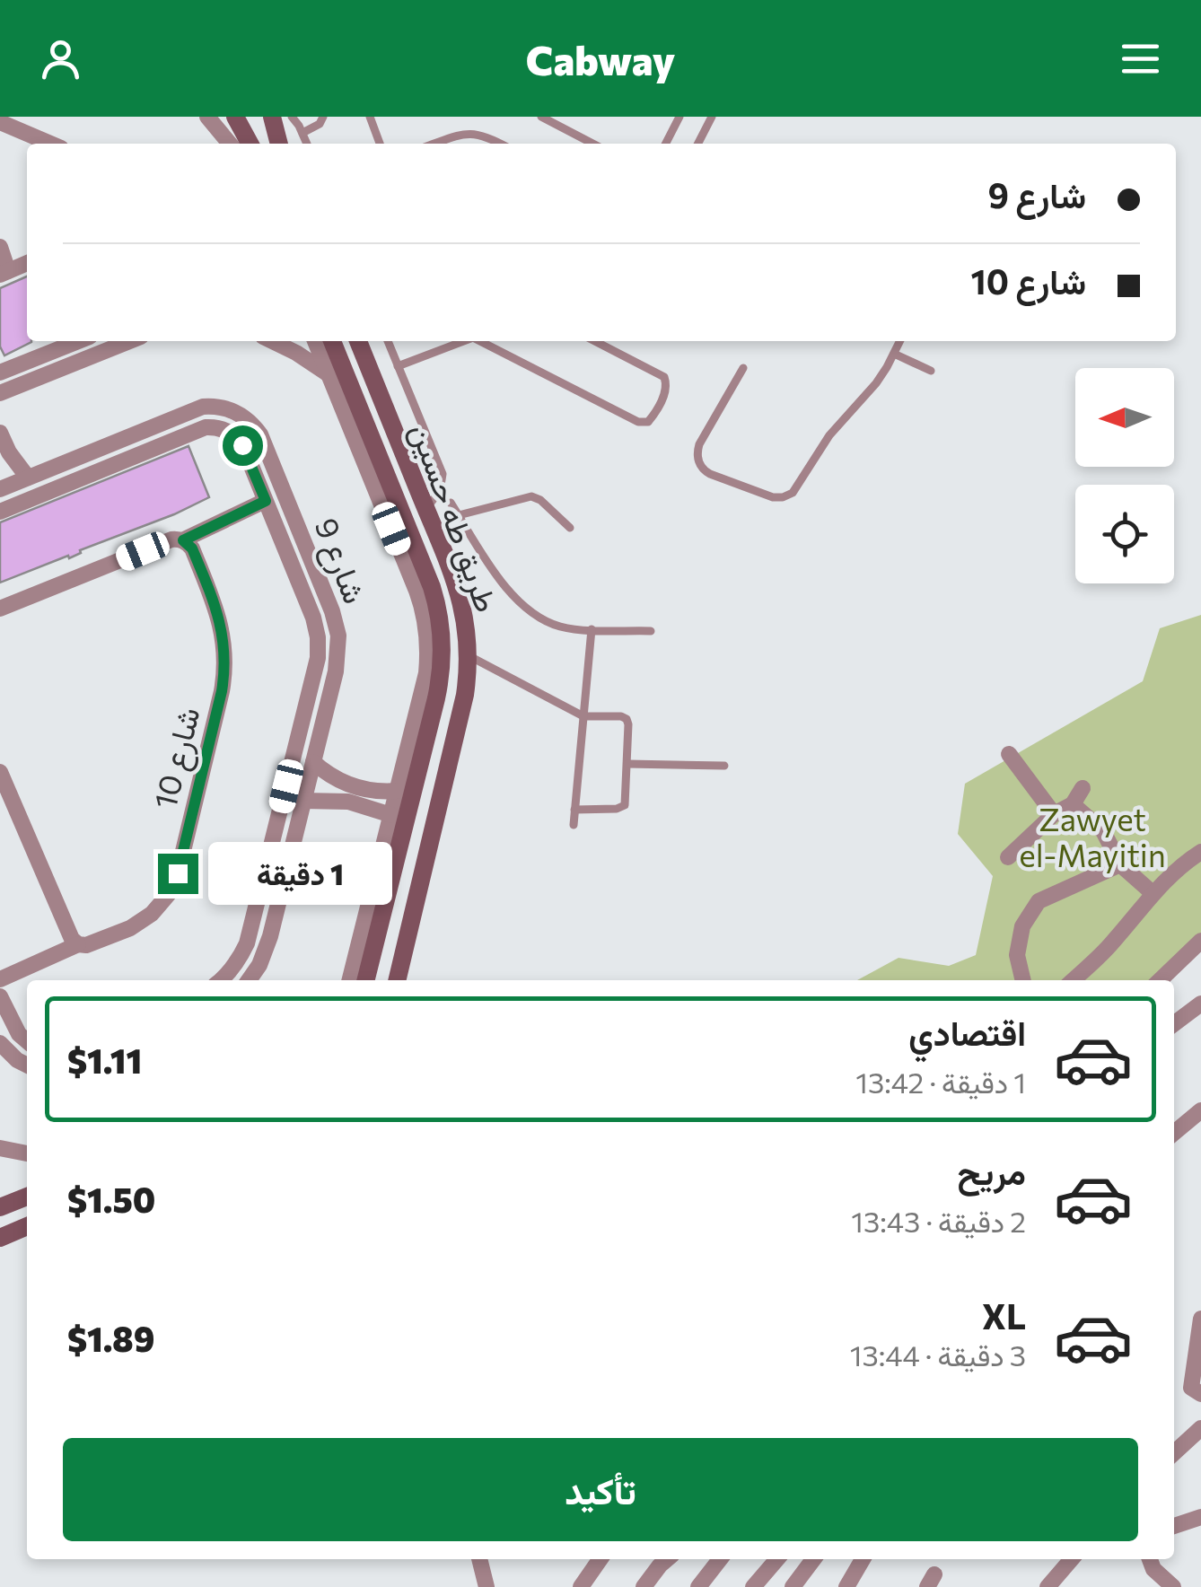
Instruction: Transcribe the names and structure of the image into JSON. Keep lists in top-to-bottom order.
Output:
{
  "streets": {
    "main road": ["طريق طه حسين"],
    "street": ["شارع 9", "شارع 10"]
  },
  "parks": ["Zawyet el-Mayitin"],
  "north": "left",
  "page": {
    "header": "Cabway",
    "banner": ["شارع 9", "شارع 10"],
    "bubble": "1 دقيقة",
    "list": [
      {
        "name": "اقتصادي",
        "note": "1 دقيقة · 13:42",
        "value": "$1.11"
      },
      {
        "name": "مريح",
        "note": "2 دقيقة · 13:43",
        "value": "$1.50"
      },
      {
        "name": "XL",
        "note": "3 دقيقة · 13:44",
        "value": "$1.89"
      }
    ],
    "buttons": "تأكيد"
  }
}
